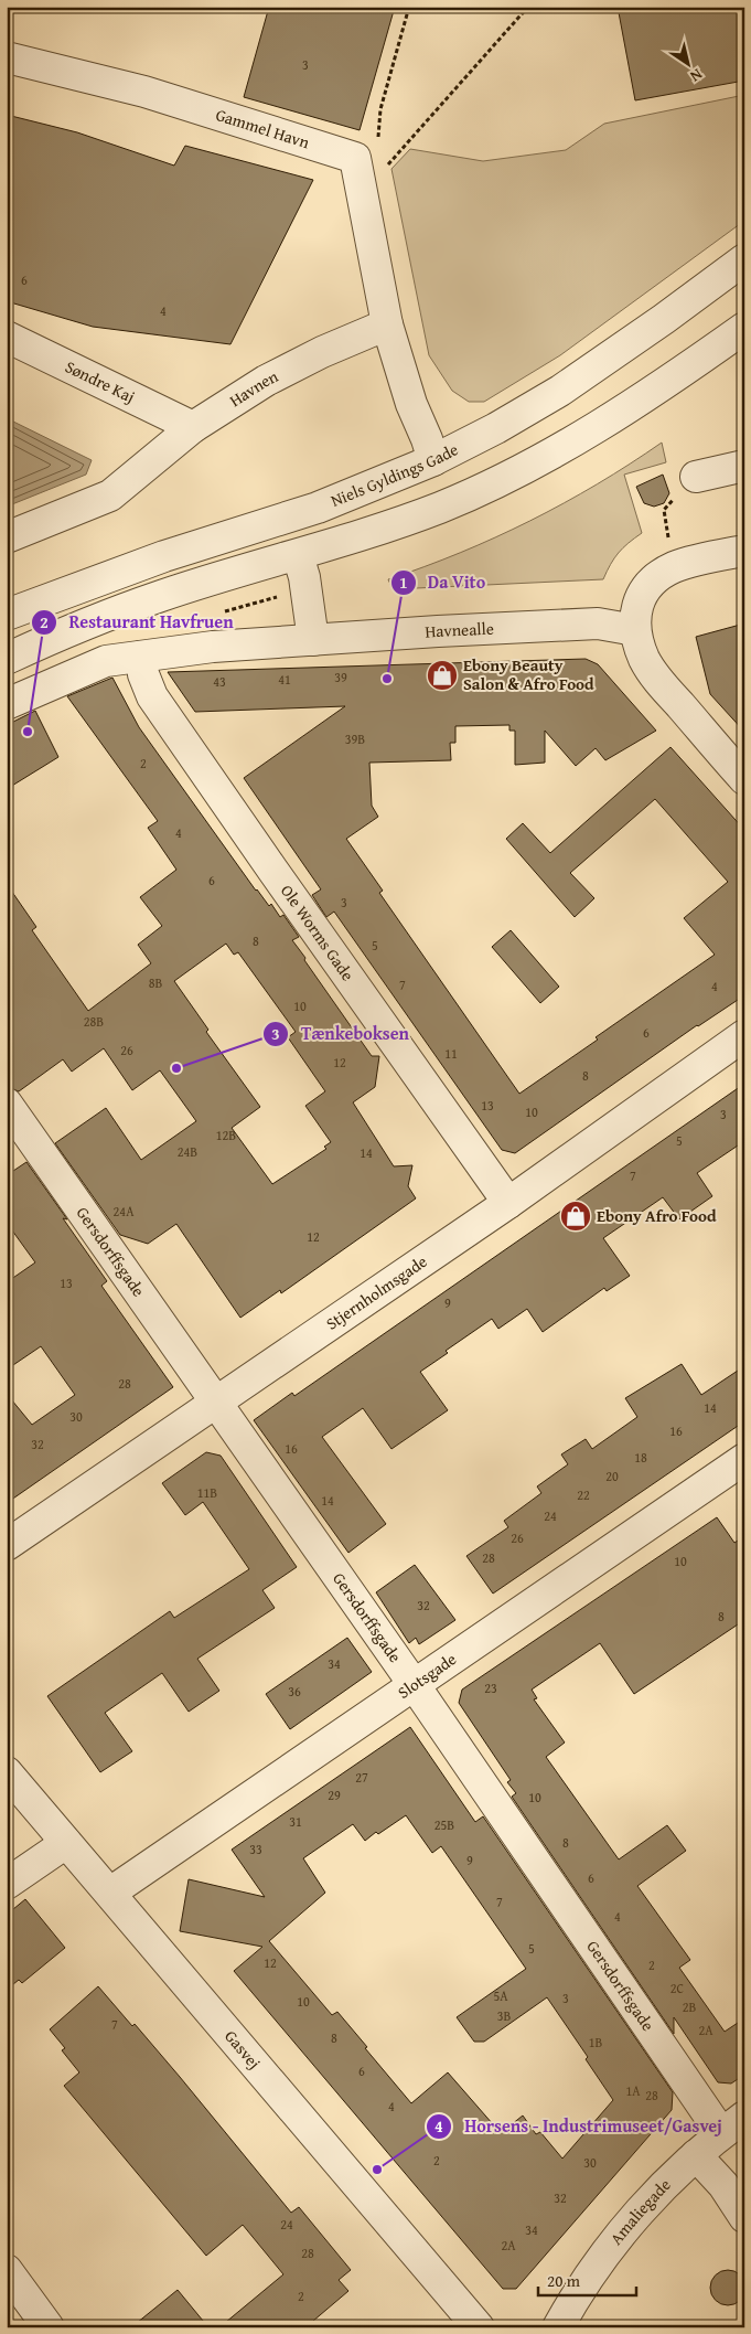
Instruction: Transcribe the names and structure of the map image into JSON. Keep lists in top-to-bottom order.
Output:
{
  "streets": {
    "street": [
      "Gammel Havn",
      "Søndre Kaj",
      "Havnen",
      "Niels Gyldings Gade",
      "Havnealle",
      "Ole Worms Gade",
      "Gersdorffsgade",
      "Stjernholmsgade",
      "Slotsgade",
      "Gasvej",
      "Amaliegade"
    ]
  },
  "crossings": [
    ["Søndre Kaj", "Havnen"],
    ["Havnealle", "Ole Worms Gade"],
    ["Ole Worms Gade", "Stjernholmsgade"],
    ["Gersdorffsgade", "Stjernholmsgade"],
    ["Gersdorffsgade", "Slotsgade"],
    ["Gersdorffsgade", "Amaliegade"],
    ["Slotsgade", "Gasvej"]
  ],
  "places": {
    "shop": ["Ebony Beauty Salon & Afro Food", "Ebony Afro Food"],
    "other": [
      "Da Vito",
      "Restaurant Havfruen",
      "Tænkeboksen",
      "Horsens - Industrimuseet/Gasvej"
    ]
  },
  "house_numbers": [
    "3",
    "6",
    "4",
    "39",
    "41",
    "43",
    "39B",
    "2",
    "4",
    "6",
    "3",
    "8",
    "5",
    "8B",
    "7",
    "4",
    "10",
    "28B",
    "6",
    "26",
    "11",
    "12",
    "8",
    "13",
    "10",
    "3",
    "12B",
    "5",
    "24B",
    "14",
    "7",
    "24A",
    "12",
    "13",
    "9",
    "28",
    "14",
    "30",
    "16",
    "32",
    "16",
    "18",
    "20",
    "11B",
    "22",
    "14",
    "24",
    "26",
    "28",
    "10",
    "32",
    "8",
    "34",
    "23",
    "36",
    "27",
    "29",
    "10",
    "31",
    "25B",
    "8",
    "33",
    "9",
    "6",
    "7",
    "4",
    "5",
    "12",
    "2",
    "2C",
    "5A",
    "3",
    "10",
    "2B",
    "3B",
    "7",
    "2A",
    "8",
    "1B",
    "6",
    "1A",
    "28",
    "4",
    "2",
    "30",
    "32",
    "24",
    "34",
    "2A",
    "28",
    "2"
  ],
  "scale_bar": "20 m",
  "north": "bottom right"
}
